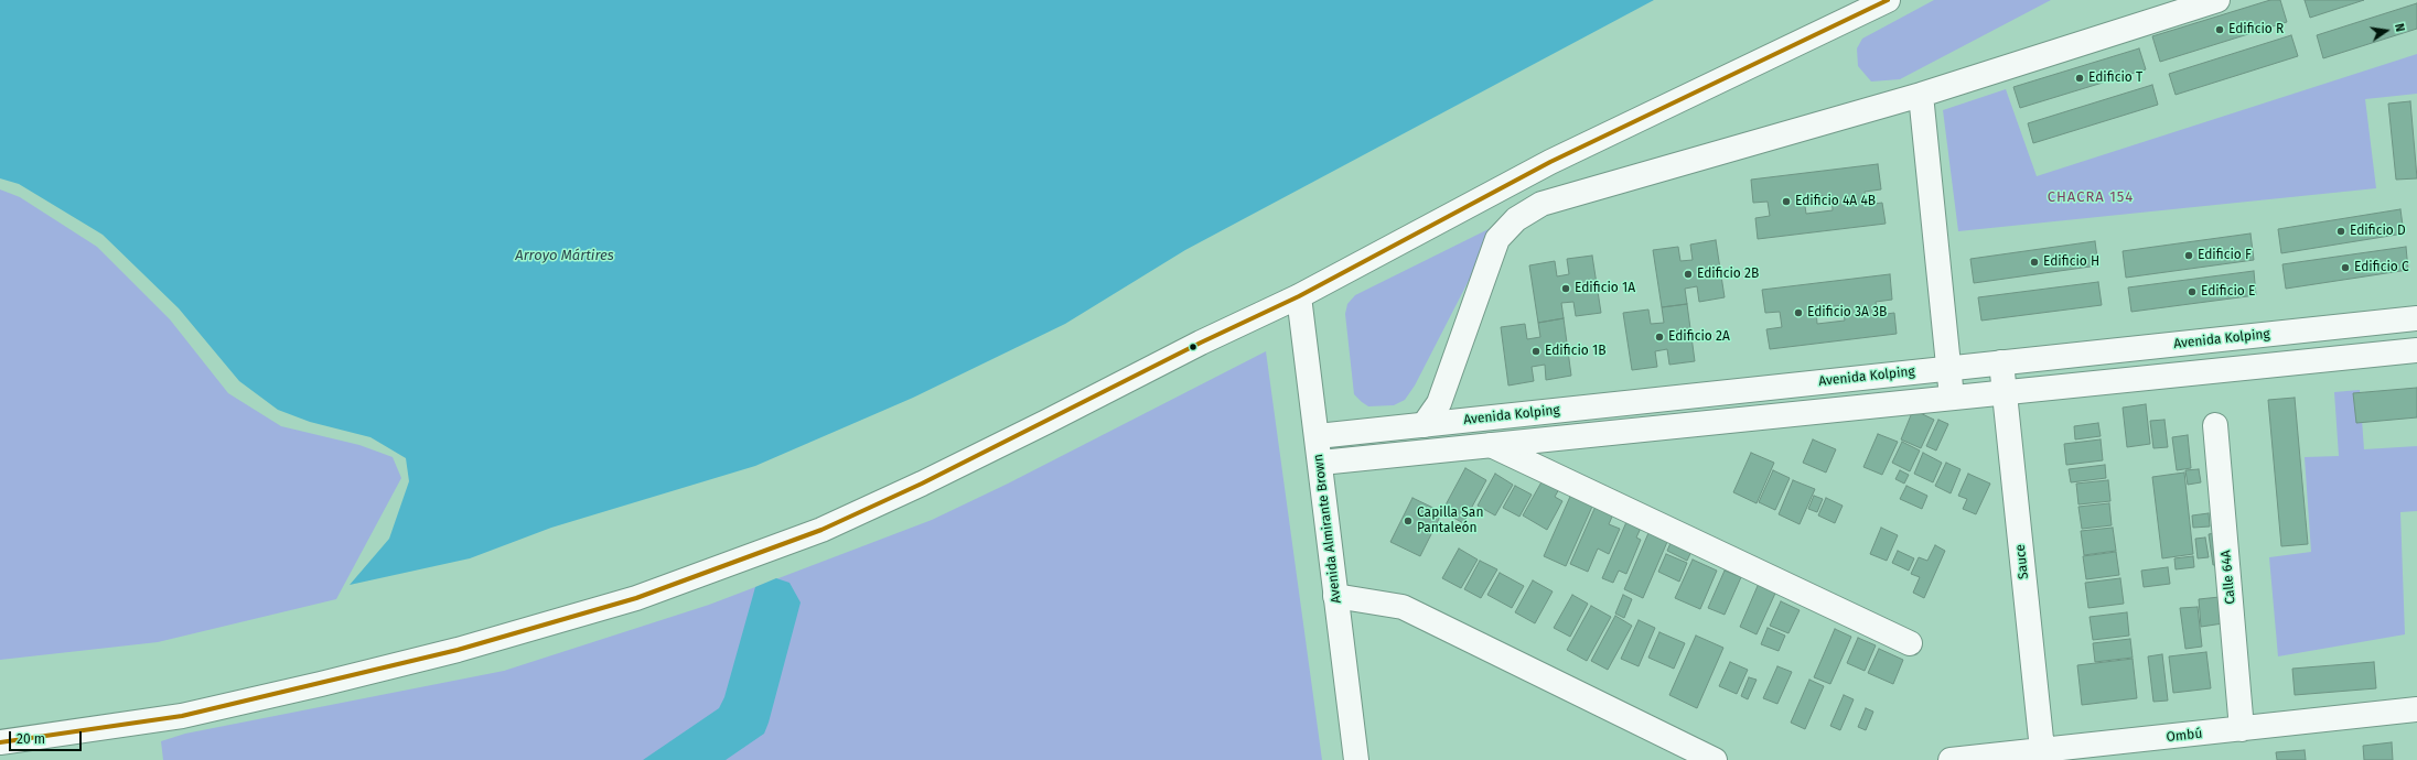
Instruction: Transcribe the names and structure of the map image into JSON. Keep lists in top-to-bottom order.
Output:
{
  "streets": {
    "street": [
      "Avenida Kolping",
      "Avenida Almirante Brown",
      "Sauce",
      "Calle 64A",
      "Ombú"
    ]
  },
  "crossings": [
    ["Avenida Kolping", "Avenida Almirante Brown"],
    ["Avenida Kolping", "Sauce"],
    ["Sauce", "Ombú"],
    ["Calle 64A", "Ombú"]
  ],
  "districts": ["CHACRA 154"],
  "water": ["Arroyo Mártires"],
  "places": [
    "Edificio R",
    "Edificio T",
    "Edificio 4A 4B",
    "Edificio D",
    "Edificio F",
    "Edificio H",
    "Edificio C",
    "Edificio 2B",
    "Edificio 1A",
    "Edificio E",
    "Edificio 3A 3B",
    "Edificio 2A",
    "Edificio 1B",
    "Capilla San Pantaleón"
  ],
  "scale_bar": "20 m",
  "north": "right"
}
